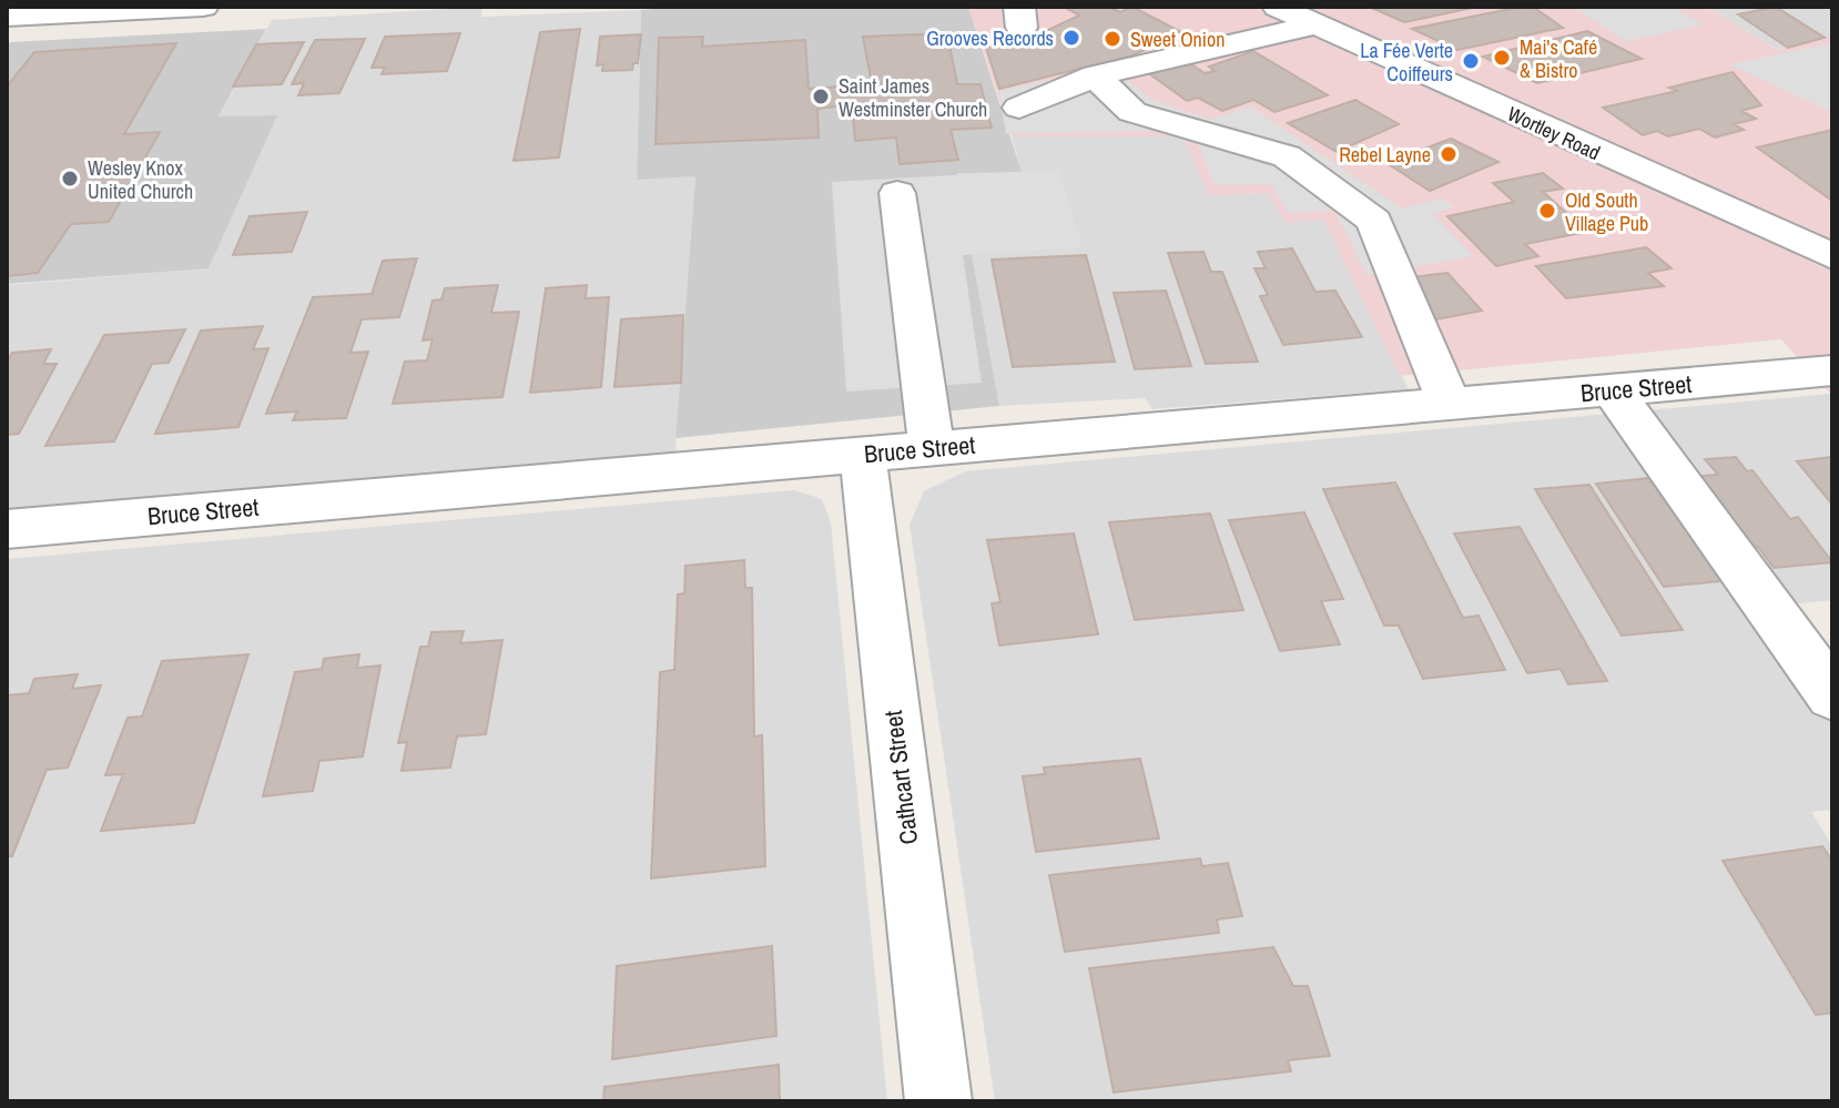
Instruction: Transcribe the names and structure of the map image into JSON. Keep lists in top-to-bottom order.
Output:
{
  "streets": {
    "street": ["Wortley Road", "Bruce Street", "Cathcart Street"]
  },
  "crossings": [
    ["Bruce Street", "Cathcart Street"]
  ],
  "places": [
    "Grooves Records",
    "Sweet Onion",
    "Mai's Café & Bistro",
    "La Fée Verte Coiffeurs",
    "Saint James Westminster Church",
    "Rebel Layne",
    "Wesley Knox United Church",
    "Old South Village Pub"
  ]
}
